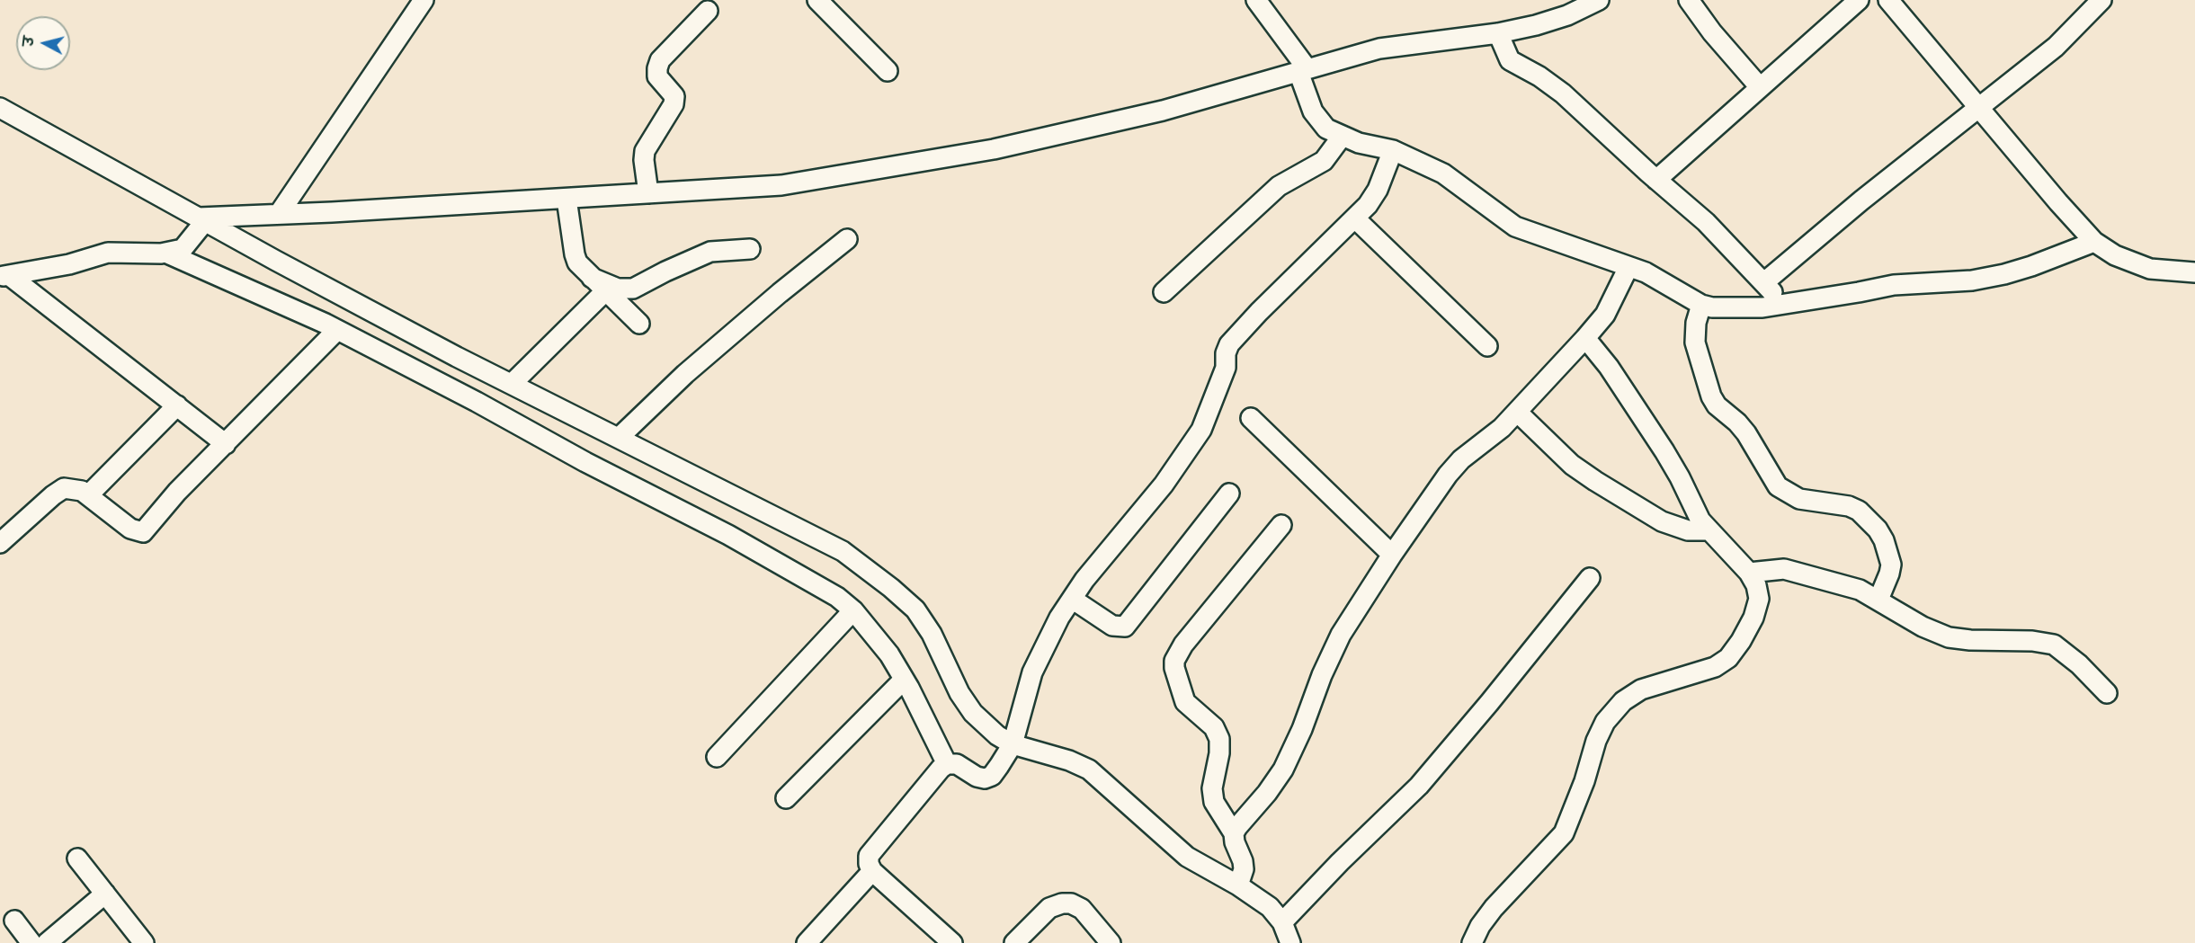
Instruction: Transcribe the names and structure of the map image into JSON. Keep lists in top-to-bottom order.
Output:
{
  "north": "left"
}
